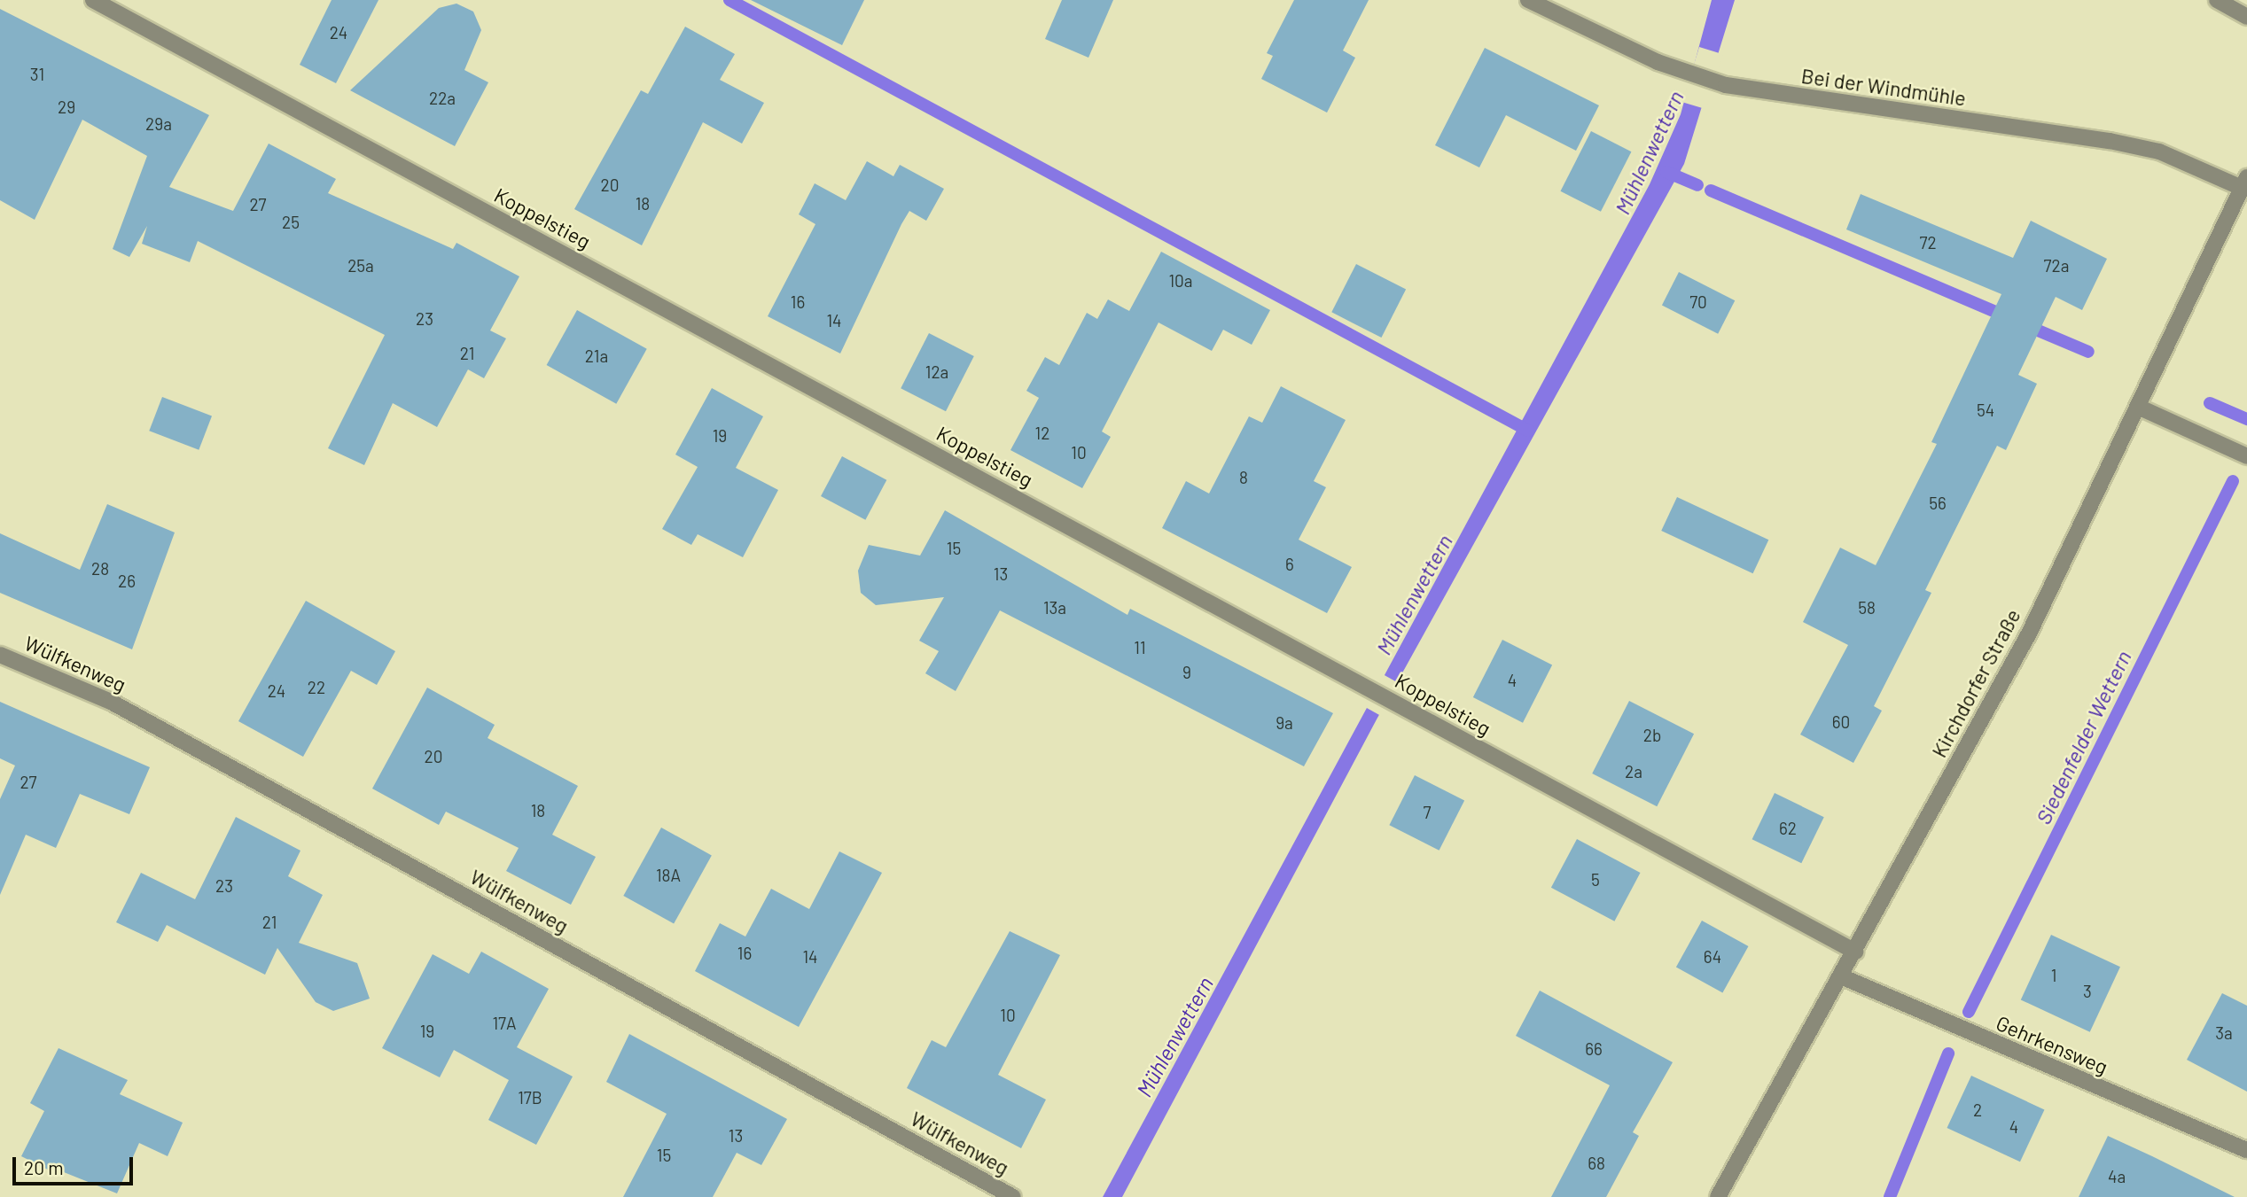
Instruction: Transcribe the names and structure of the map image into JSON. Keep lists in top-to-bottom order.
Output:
{
  "streets": {
    "street": [
      "Bei der Windmühle",
      "Koppelstieg",
      "Wülfkenweg",
      "Kirchdorfer Straße",
      "Gehrkensweg"
    ]
  },
  "crossings": [
    ["Bei der Windmühle", "Kirchdorfer Straße"],
    ["Koppelstieg", "Kirchdorfer Straße"],
    ["Kirchdorfer Straße", "Gehrkensweg"]
  ],
  "water": ["Mühlenwettern", "Siedenfelder Wettern"],
  "house_numbers": [
    "24",
    "31",
    "22a",
    "29",
    "29a",
    "20",
    "18",
    "27",
    "25",
    "72",
    "25a",
    "72a",
    "10a",
    "16",
    "70",
    "23",
    "14",
    "21",
    "21a",
    "12a",
    "54",
    "12",
    "19",
    "10",
    "8",
    "56",
    "15",
    "6",
    "28",
    "13",
    "26",
    "13a",
    "58",
    "11",
    "9",
    "4",
    "22",
    "24",
    "60",
    "9a",
    "2b",
    "20",
    "2a",
    "27",
    "18",
    "7",
    "62",
    "18A",
    "5",
    "23",
    "21",
    "16",
    "14",
    "64",
    "1",
    "3",
    "10",
    "17A",
    "19",
    "3a",
    "66",
    "17B",
    "2",
    "4",
    "13",
    "15",
    "68",
    "4a"
  ],
  "scale_bar": "20 m"
}
